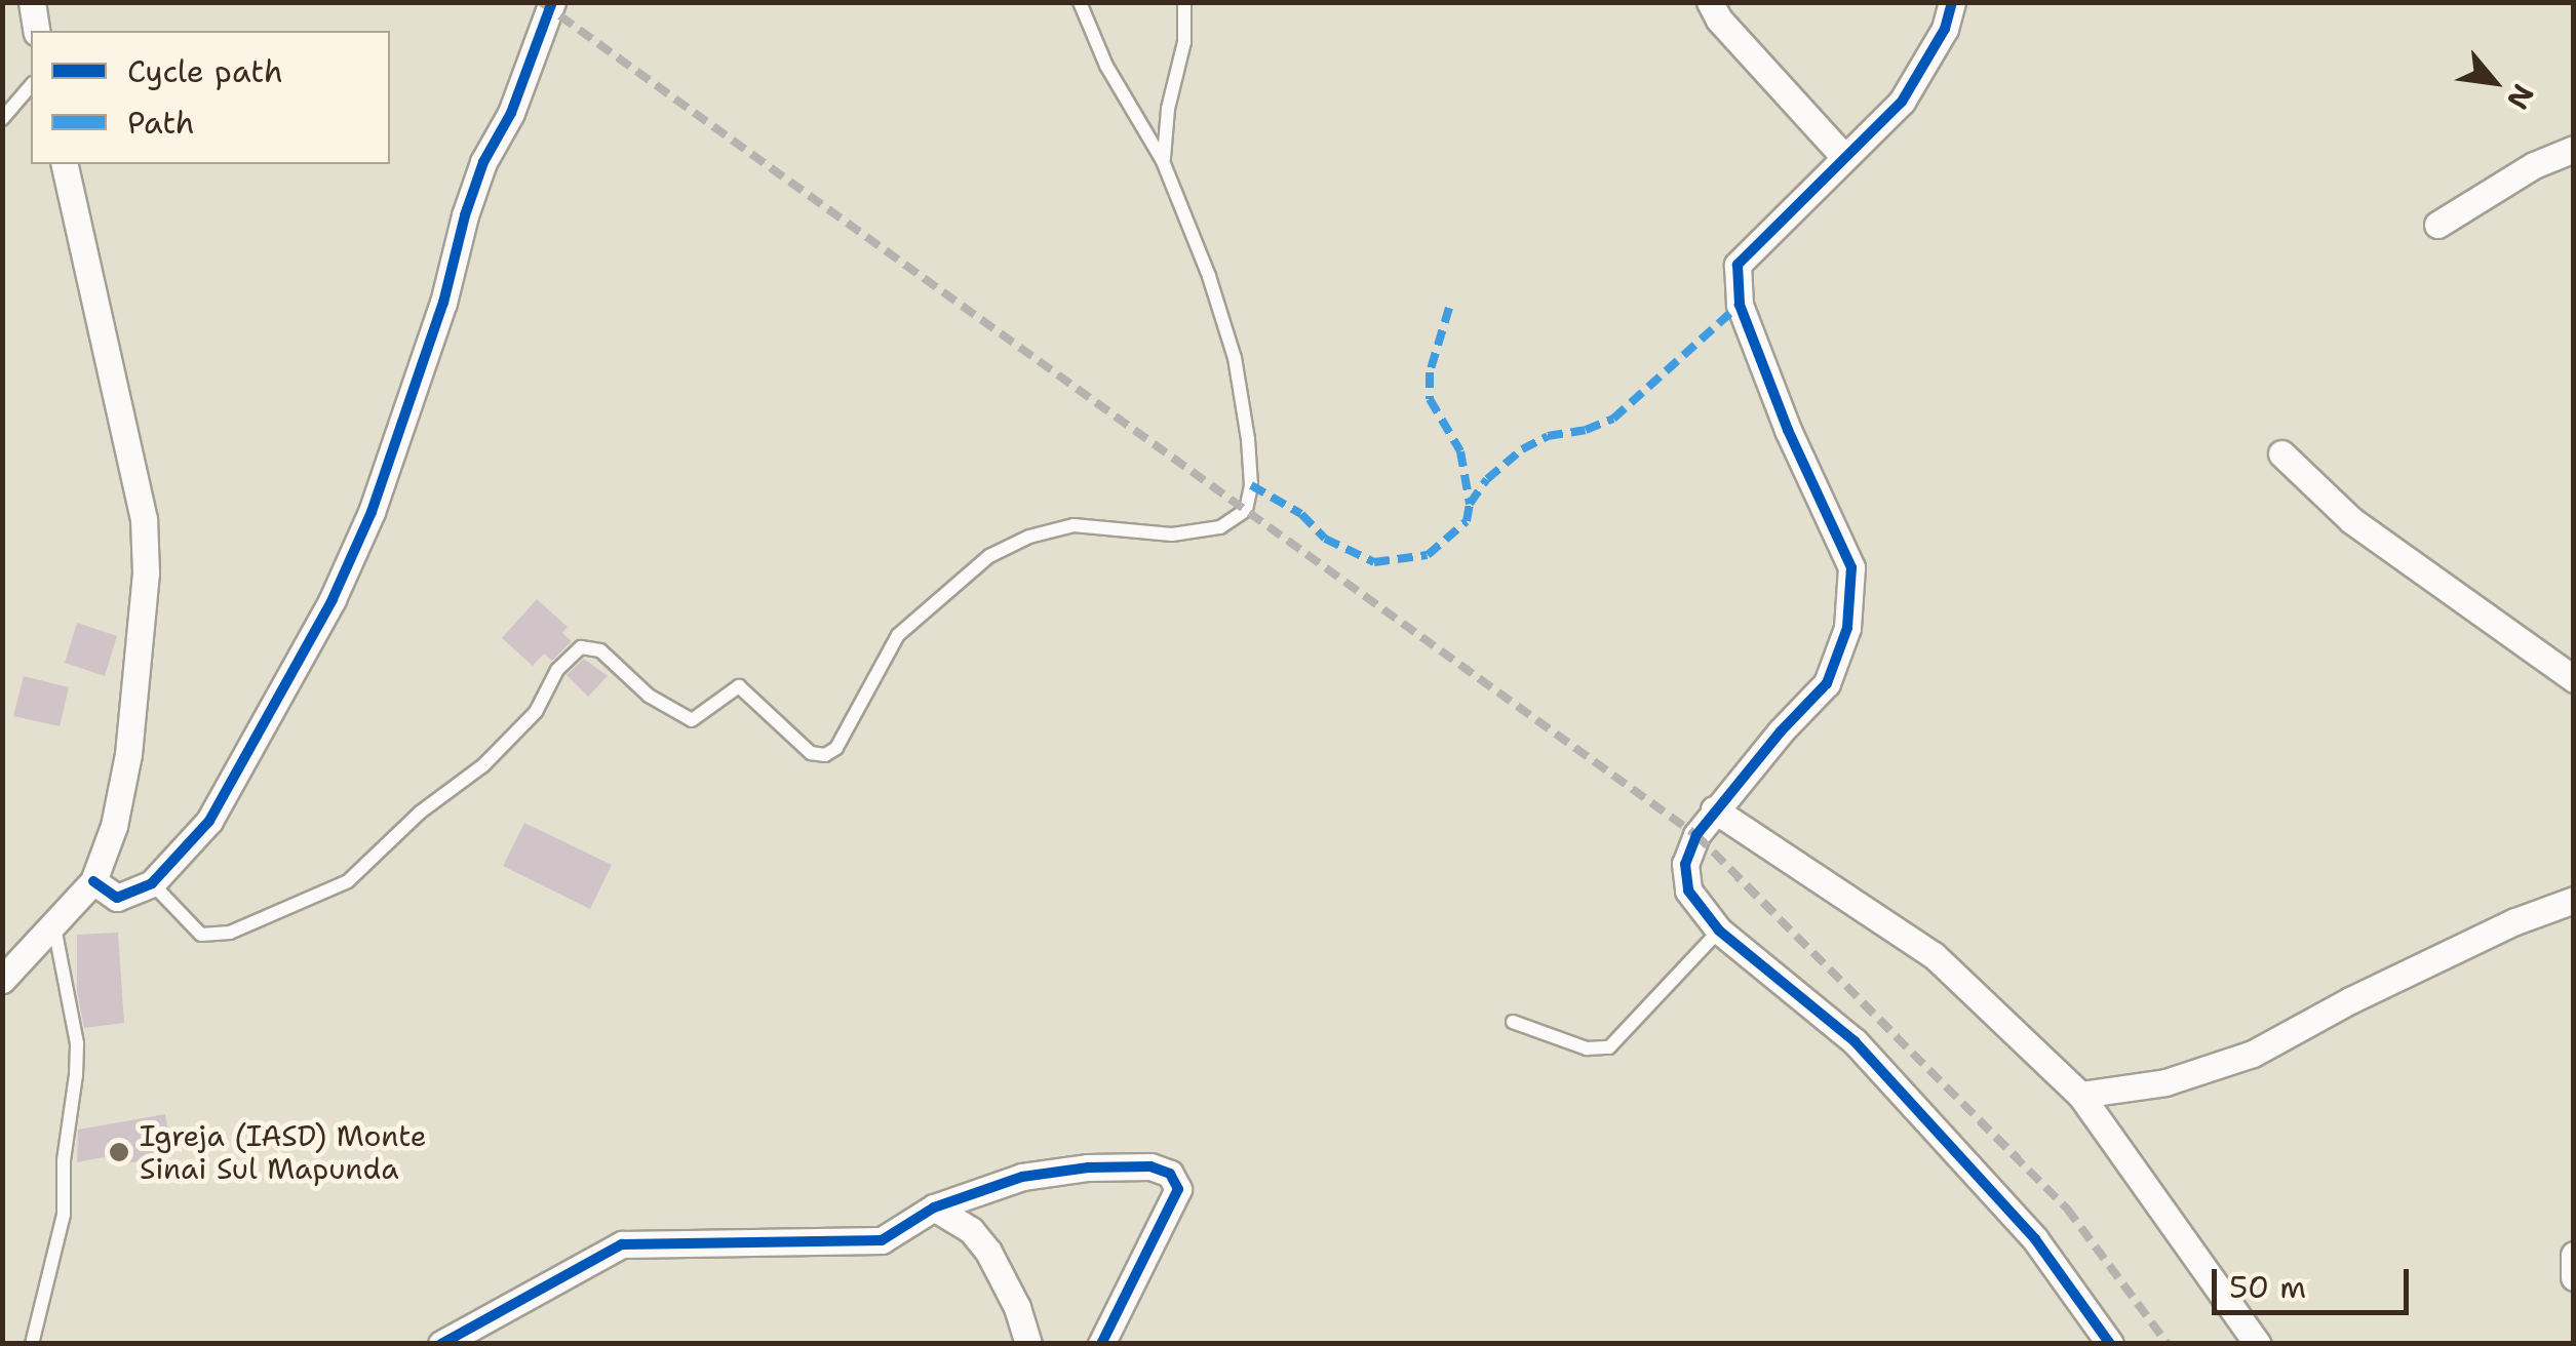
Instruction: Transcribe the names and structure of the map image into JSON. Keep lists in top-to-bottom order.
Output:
{
  "places": ["Igreja (IASD) Monte Sinai Sul Mapunda"],
  "legend": ["Cycle path", "Path"],
  "scale_bar": "50 m",
  "north": "bottom right"
}
